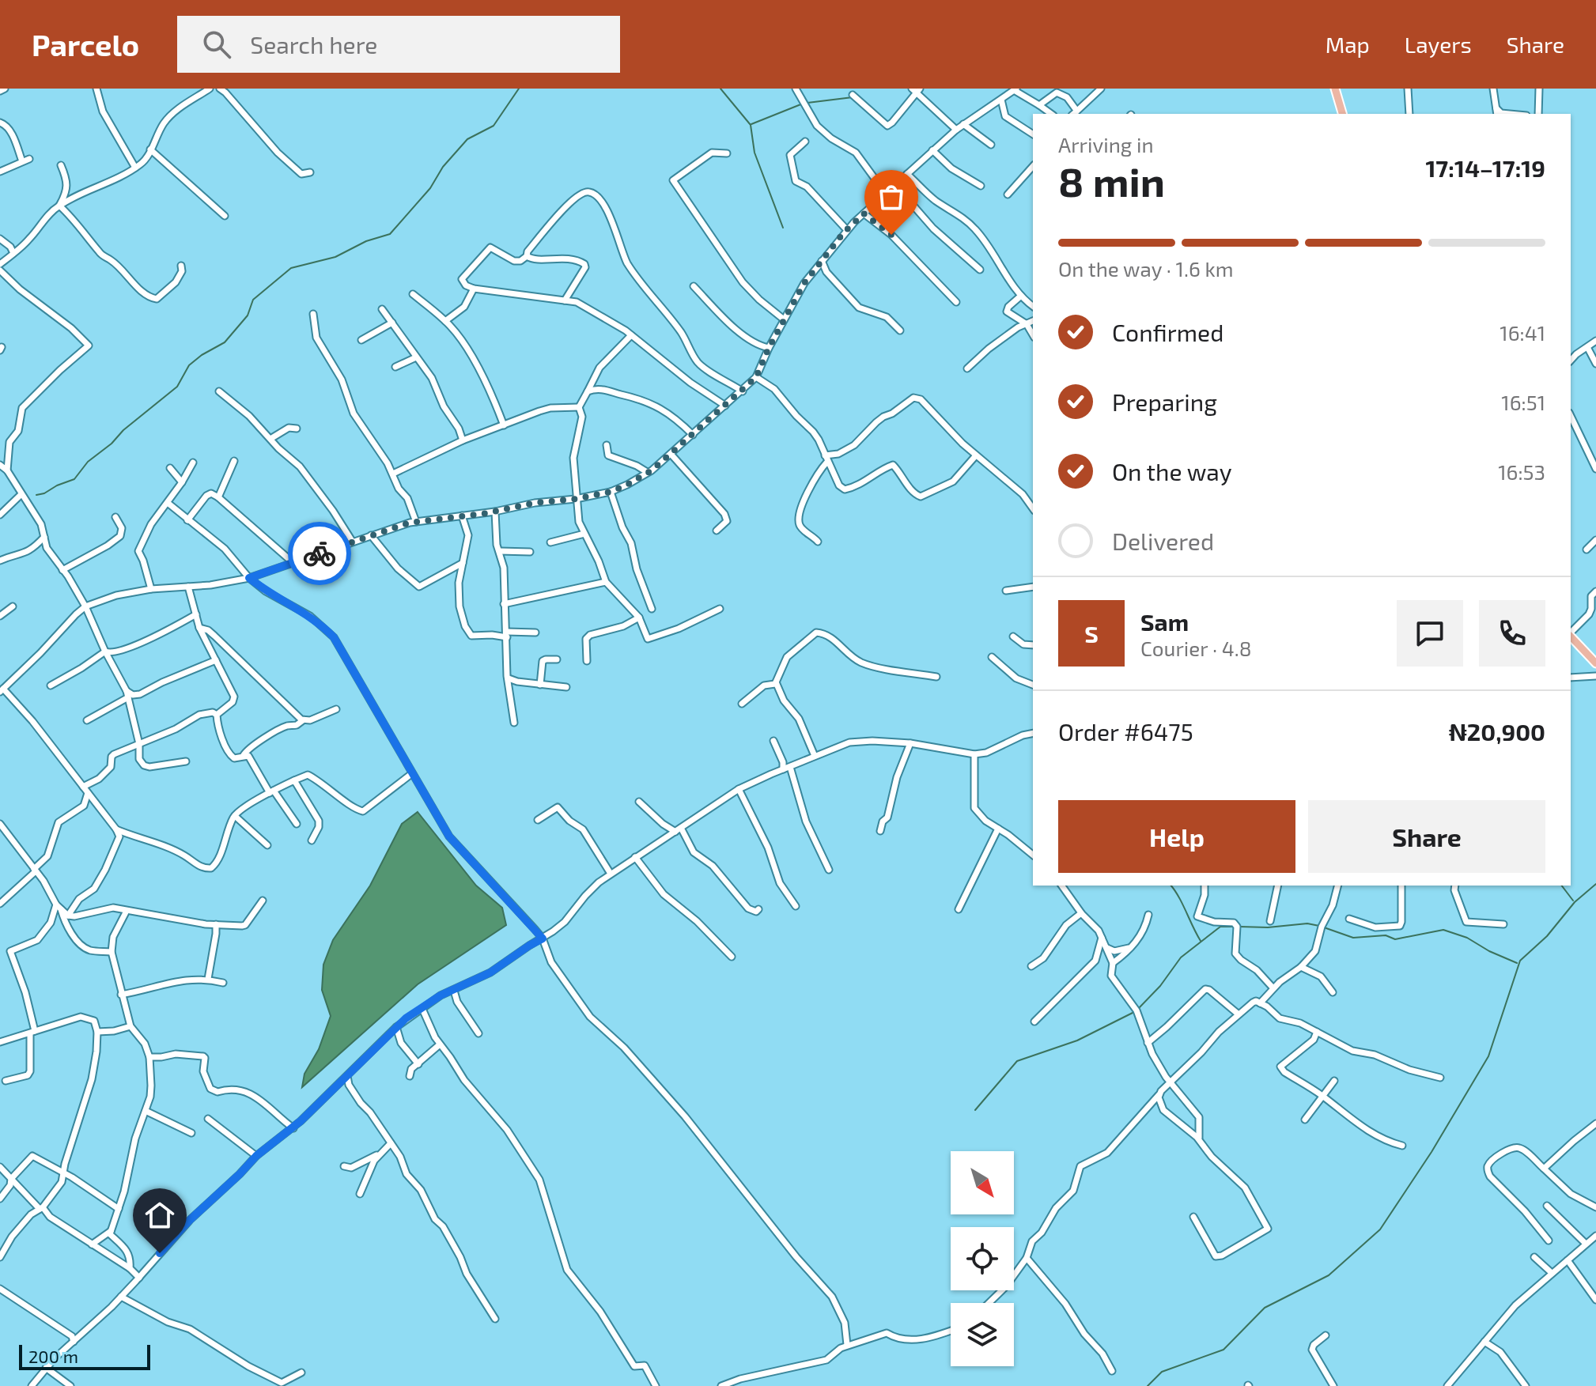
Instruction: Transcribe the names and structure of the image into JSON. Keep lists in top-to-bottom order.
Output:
{
  "scale_bar": "200 m",
  "north": "bottom right",
  "page": {
    "header": "Parcelo",
    "search": "Search here",
    "nav": ["Map", "Layers", "Share"],
    "heading": ["8 min", "Arriving in", "17:14–17:19"],
    "panel": [
      "Sam",
      "Courier · 4.8",
      "Order #6475",
      "₦20,900"
    ],
    "bar": "On the way · 1.6 km",
    "list": [
      ["Confirmed", "16:41"],
      ["Preparing", "16:51"],
      ["On the way", "16:53"],
      "Delivered"
    ],
    "round": "S",
    "buttons": ["Help", "Share"],
    "scale": "200 m"
  }
}
